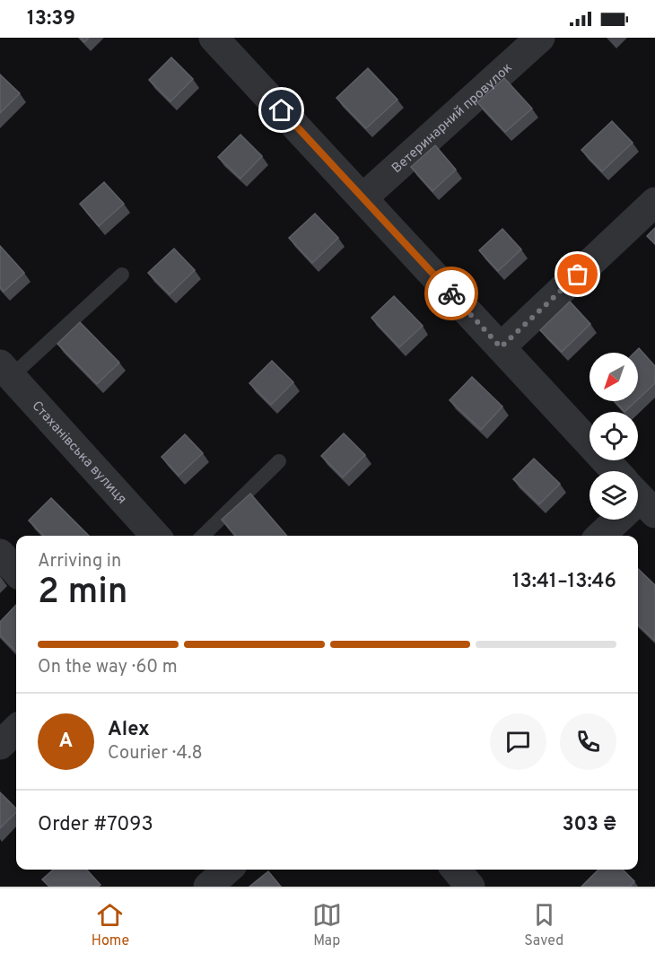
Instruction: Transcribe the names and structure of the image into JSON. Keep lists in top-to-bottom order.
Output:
{
  "streets": {
    "street": ["Ветеринарний провулок", "Стаханівська вулиця"]
  },
  "north": "bottom left",
  "page": {
    "status": "13:39",
    "heading": ["2 min", "Arriving in", "13:41–13:46"],
    "panel": [
      "Alex",
      "Courier · 4.8",
      "Order #7093",
      "303 ₴"
    ],
    "bar": "On the way · 60 m",
    "round": "A",
    "tabs": ["Home", "Map", "Saved"]
  }
}
